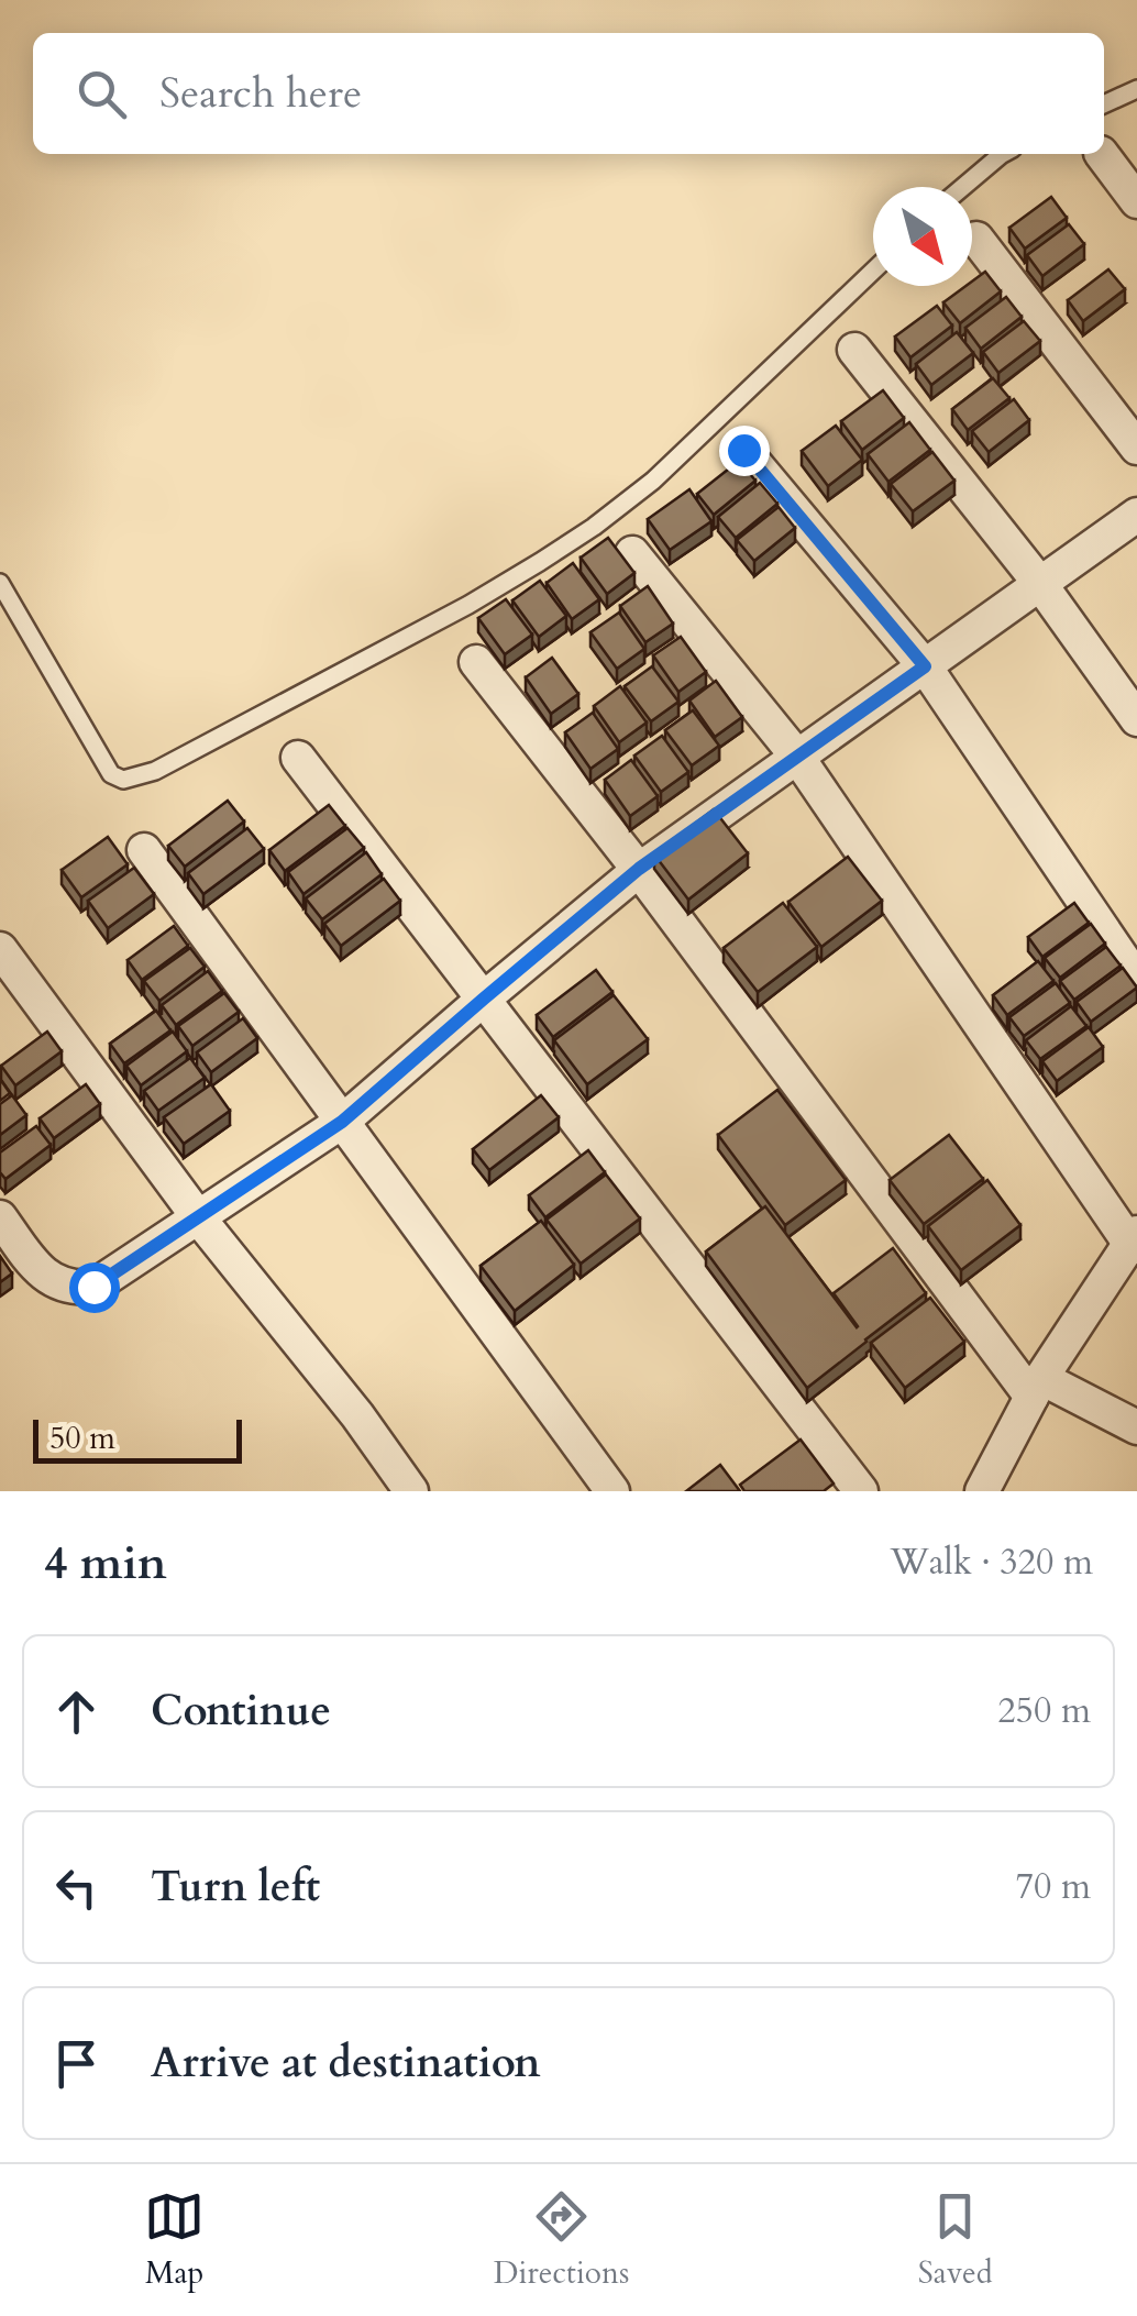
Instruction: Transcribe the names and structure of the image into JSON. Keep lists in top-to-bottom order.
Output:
{
  "scale_bar": "50 m",
  "north": "bottom right",
  "page": {
    "search": "Search here",
    "scale": "50 m",
    "heading": ["4 min", "Walk · 320 m"],
    "list": [
      ["Continue", "250 m"],
      ["Turn left", "70 m"],
      "Arrive at destination"
    ],
    "nav": ["Map", "Directions", "Saved"]
  }
}
